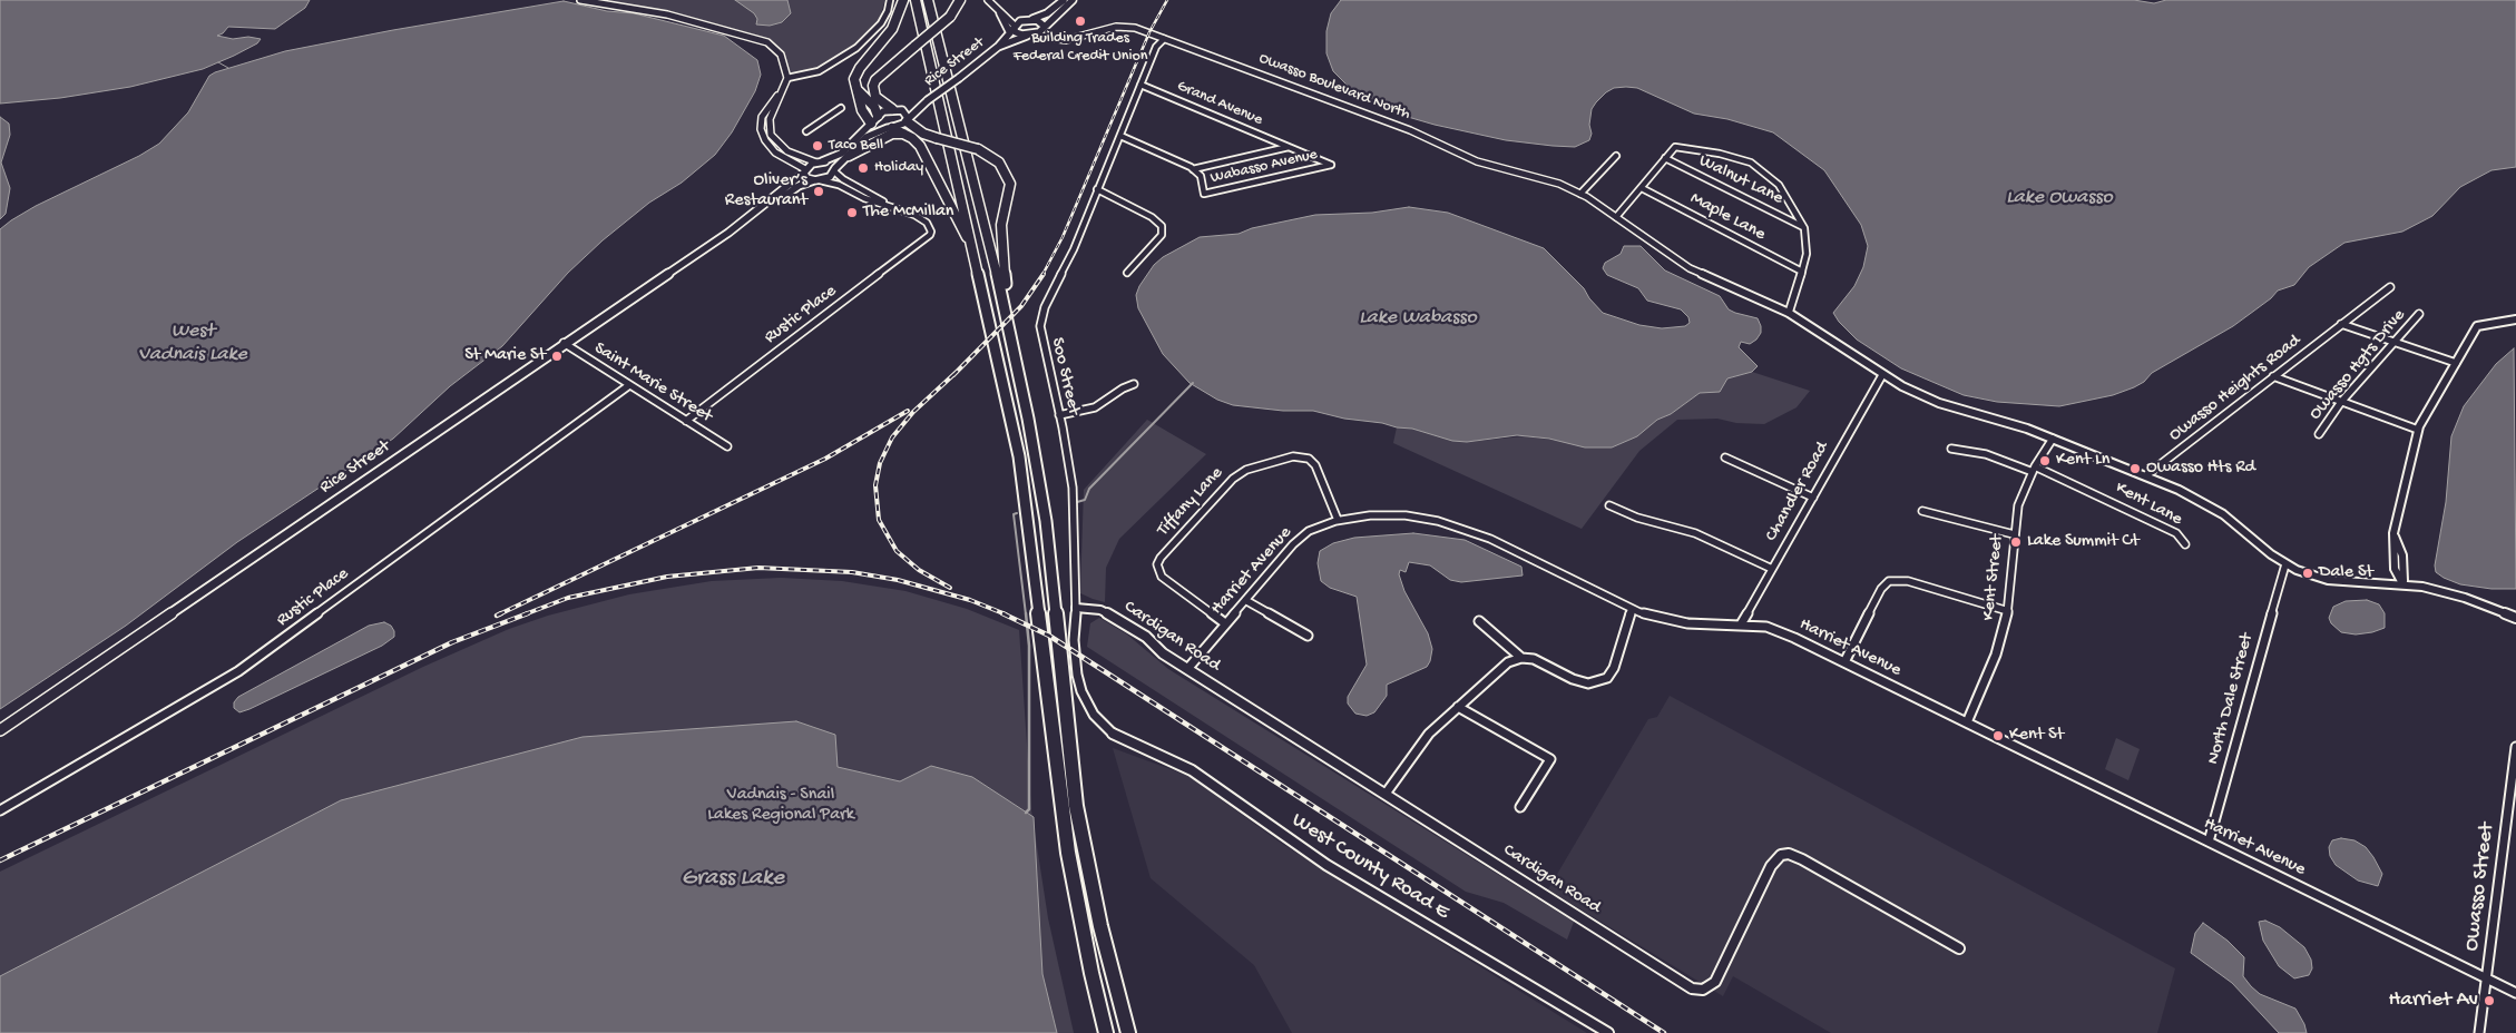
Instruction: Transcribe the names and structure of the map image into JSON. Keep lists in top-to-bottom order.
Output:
{
  "streets": {
    "main road": ["Rice Street"],
    "street": [
      "Owasso Boulevard North",
      "Grand Avenue",
      "Wabasso Avenue",
      "Walnut Lane",
      "Maple Lane",
      "Rustic Place",
      "Owasso Hgts Drive",
      "Soo Street",
      "Saint Marie Street",
      "Owasso Heights Road",
      "Chandler Road",
      "Tiffany Lane",
      "Kent Lane",
      "Harriet Avenue",
      "Kent Street",
      "Cardigan Road",
      "North Dale Street",
      "West County Road E",
      "Owasso Street"
    ]
  },
  "crossings": [
    ["Rice Street", "Owasso Boulevard North"],
    ["Rice Street", "Saint Marie Street"],
    ["Owasso Boulevard North", "Soo Street"],
    ["Owasso Boulevard North", "Owasso Heights Road"],
    ["Owasso Boulevard North", "Chandler Road"],
    ["Owasso Boulevard North", "Kent Street"],
    ["Owasso Boulevard North", "North Dale Street"],
    ["Grand Avenue", "Wabasso Avenue"],
    ["Grand Avenue", "Soo Street"],
    ["Rustic Place", "Saint Marie Street"],
    ["Soo Street", "Cardigan Road"],
    ["Soo Street", "West County Road E"],
    ["Chandler Road", "Harriet Avenue"],
    ["Tiffany Lane", "Harriet Avenue"],
    ["Kent Lane", "Kent Street"],
    ["Harriet Avenue", "Kent Street"],
    ["Harriet Avenue", "Cardigan Road"],
    ["Harriet Avenue", "North Dale Street"],
    ["Harriet Avenue", "Owasso Street"]
  ],
  "water": [
    "Lake Owasso",
    "Lake Wabasso",
    "West Vadnais Lake",
    "Grass Lake"
  ],
  "parks": ["Vadnais - Snail Lakes Regional Park"],
  "places": [
    "Building Trades Federal Credit Union",
    "Taco Bell",
    "Holiday",
    "Oliver’s Restaurant",
    "The McMillan",
    "St Marie St",
    "Kent Ln",
    "Owasso Hts Rd",
    "Lake Summit Ct",
    "Dale St",
    "Kent St",
    "Harriet Av"
  ]
}
